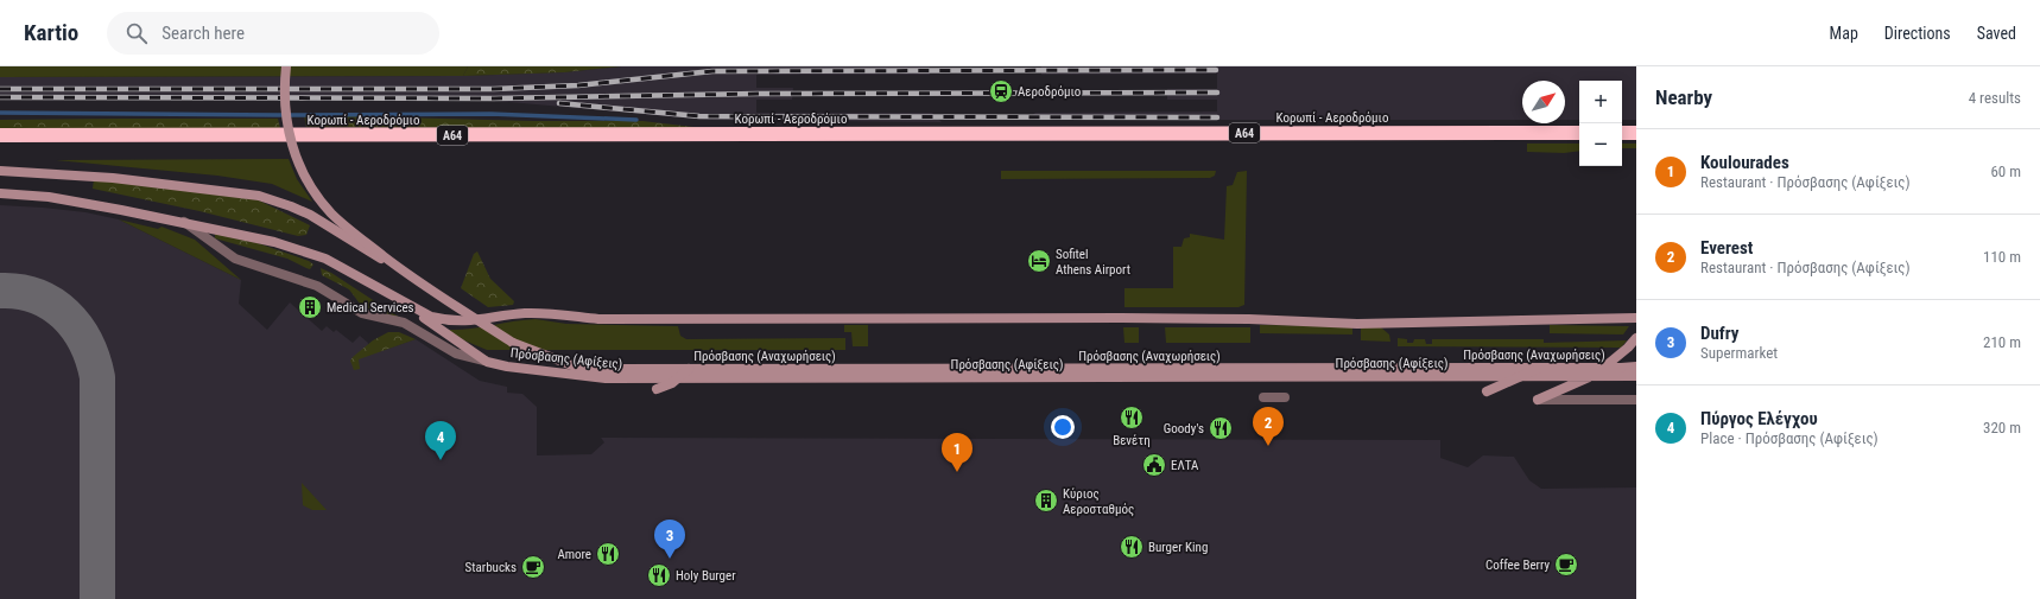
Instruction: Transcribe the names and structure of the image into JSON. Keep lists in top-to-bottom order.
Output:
{
  "streets": {
    "highway": ["Κορωπί - Αεροδρόμιο", "Α64"],
    "street": ["Πρόσβασης (Αναχωρήσεις)", "Πρόσβασης (Αφίξεις)"]
  },
  "places": {
    "station": ["Αεροδρόμιο"],
    "hotel": ["Sofitel Athens Airport"],
    "building": ["Medical Services", "Κύριος Αεροσταθμός"],
    "restaurant": [
      "Βενέτη",
      "Goody's",
      "Burger King",
      "Amore",
      "Holy Burger"
    ],
    "public building": ["ΕΛΤΑ"],
    "cafe": ["Coffee Berry", "Starbucks"]
  },
  "north": "top right",
  "page": {
    "header": "Kartio",
    "search": "Search here",
    "nav": ["Map", "Directions", "Saved"],
    "heading": ["Nearby", "4 results"],
    "map_buttons": ["+", "−"],
    "list": [
      {
        "mark": "1",
        "name": "Koulourades",
        "note": "Restaurant · Πρόσβασης (Αφίξεις)",
        "value": "60 m"
      },
      {
        "mark": "2",
        "name": "Everest",
        "note": "Restaurant · Πρόσβασης (Αφίξεις)",
        "value": "110 m"
      },
      {
        "mark": "3",
        "name": "Dufry",
        "note": "Supermarket",
        "value": "210 m"
      },
      {
        "mark": "4",
        "name": "Πύργος Ελέγχου",
        "note": "Place · Πρόσβασης (Αφίξεις)",
        "value": "320 m"
      }
    ],
    "pins": [
      "2",
      "4",
      "1",
      "3"
    ]
  }
}
